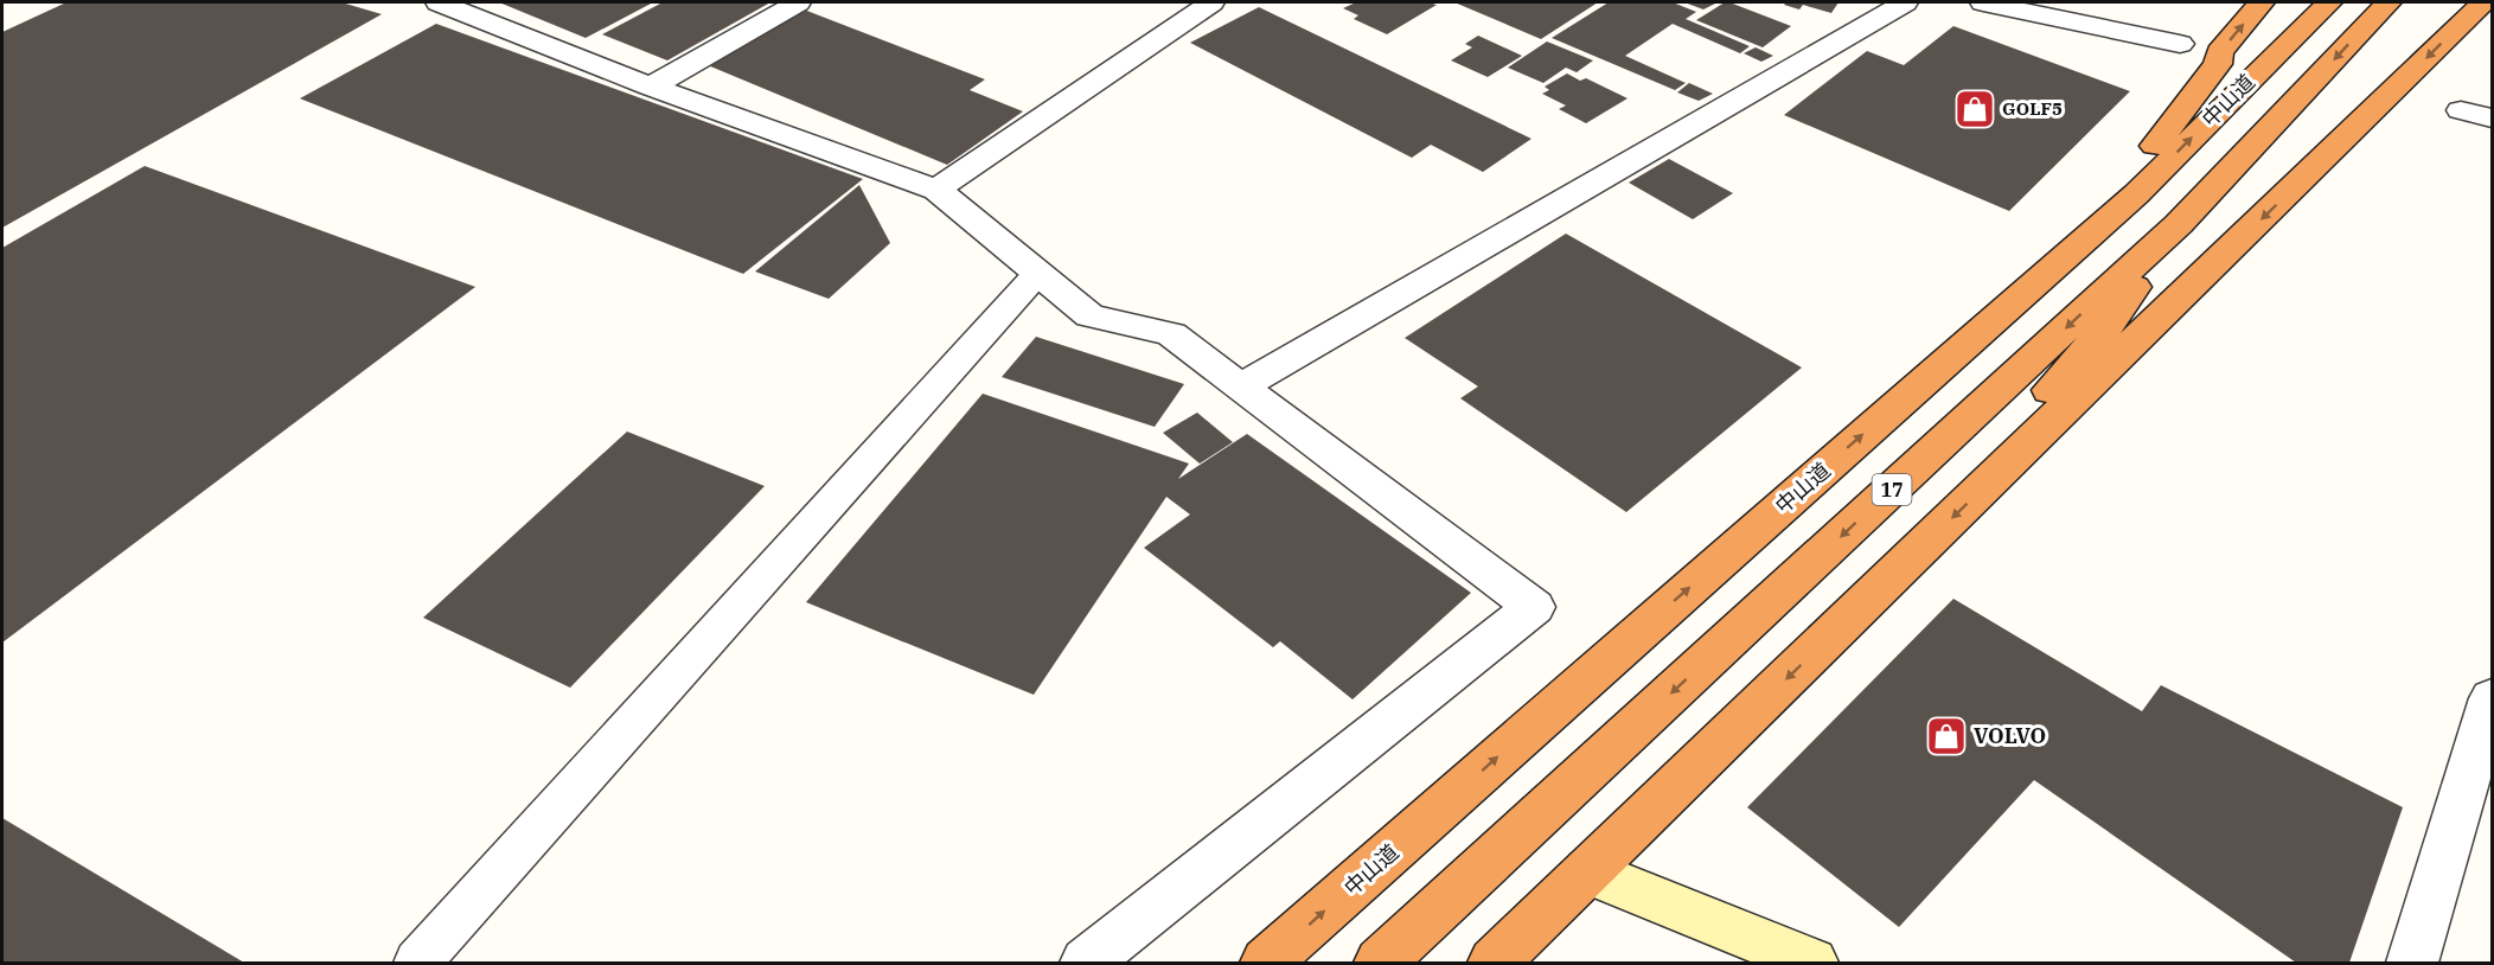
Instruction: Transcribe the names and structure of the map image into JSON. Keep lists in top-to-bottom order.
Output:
{
  "streets": {
    "highway": ["中山道", "17"]
  },
  "places": {
    "shop": ["GOLF5", "VOLVO"]
  }
}
